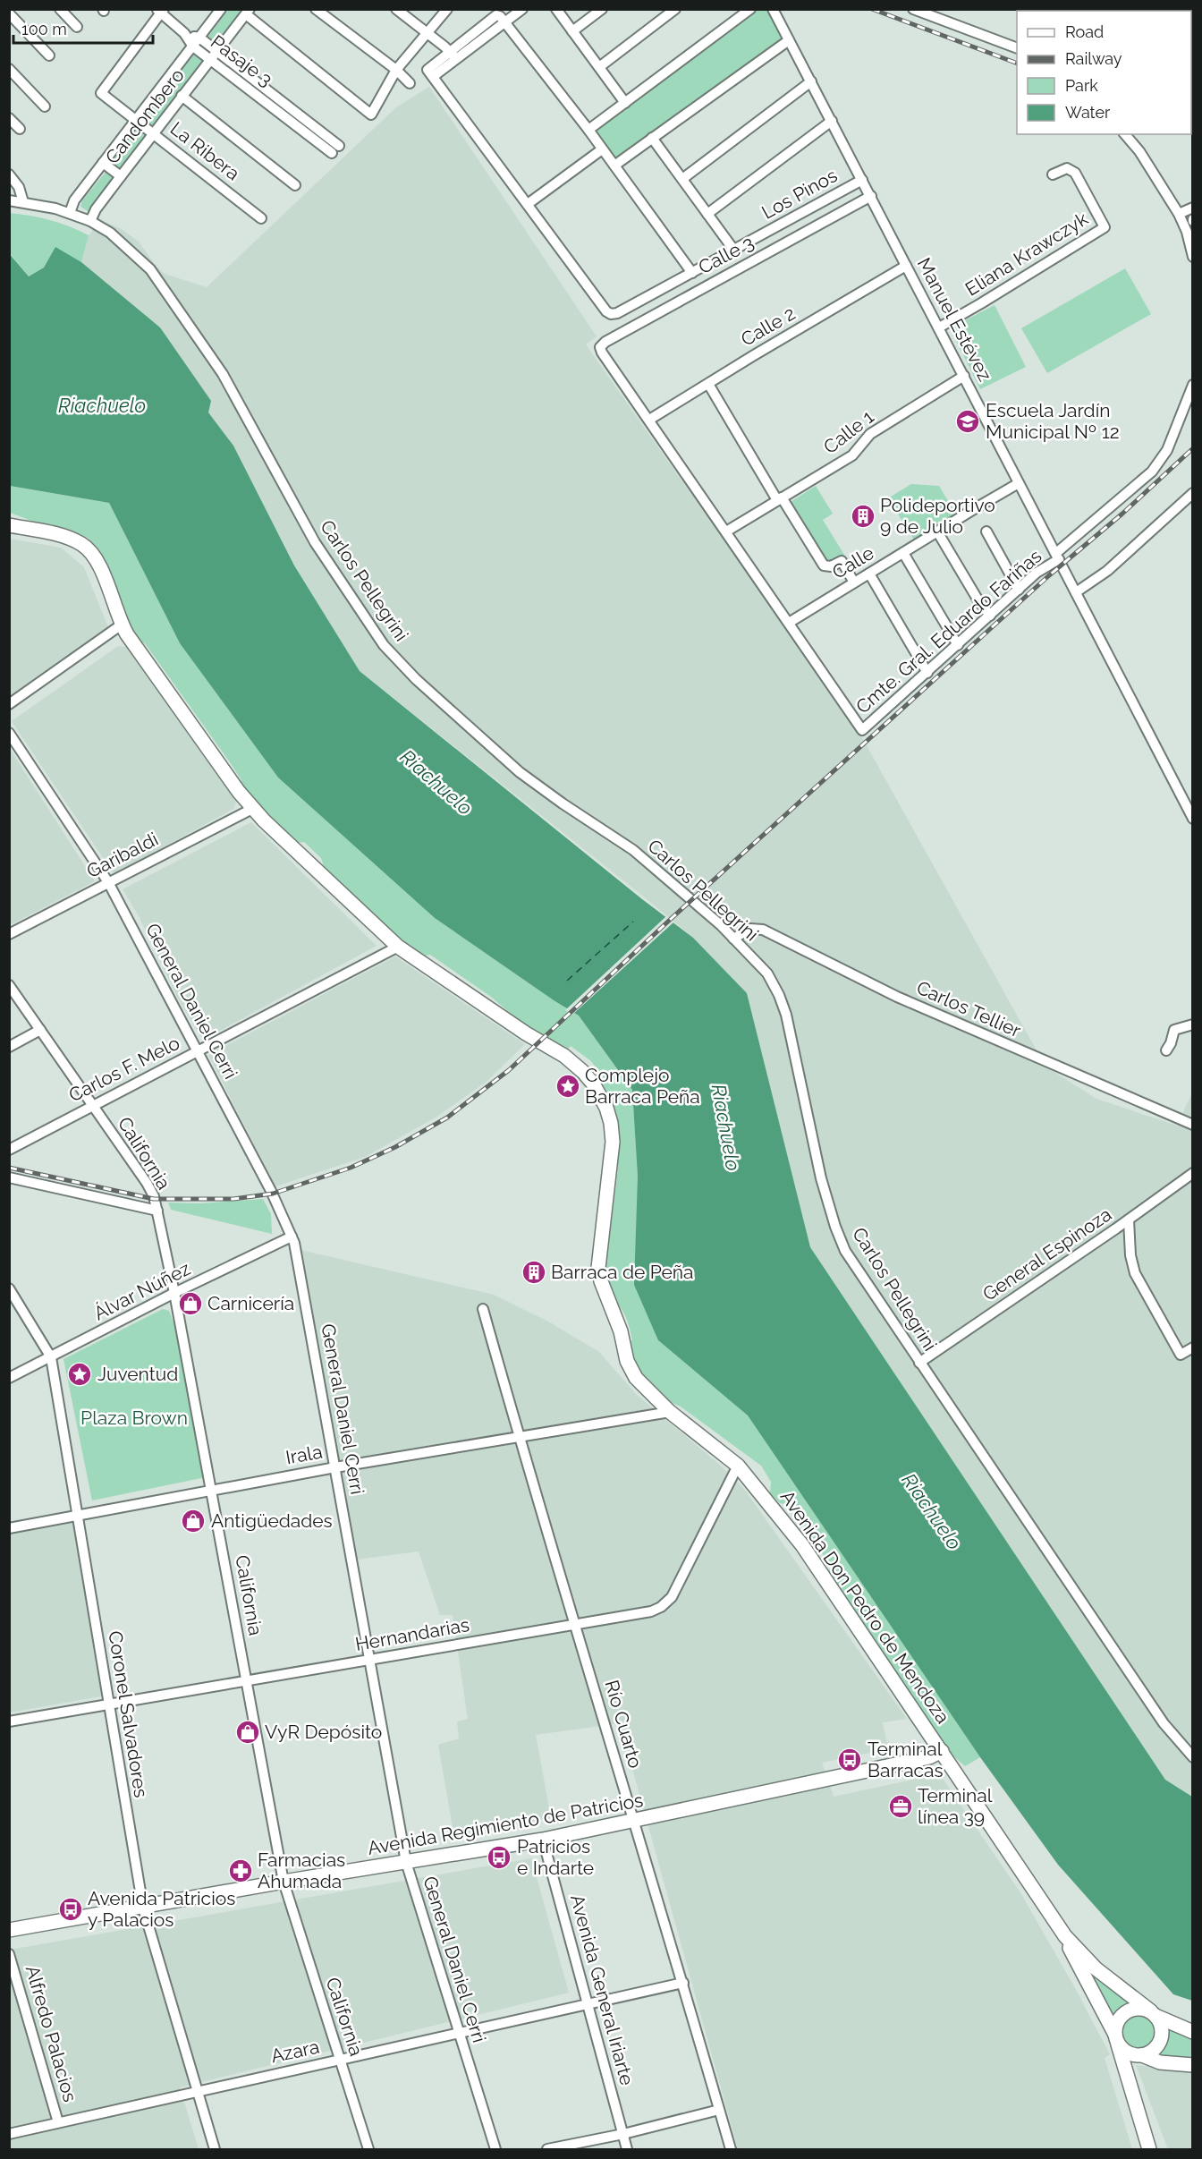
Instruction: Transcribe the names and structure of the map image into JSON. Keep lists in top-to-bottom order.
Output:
{
  "streets": {
    "main road": ["Avenida Don Pedro de Mendoza", "Avenida Regimiento de Patricios"],
    "street": [
      "Pasaje 3",
      "Candombero",
      "La Ribera",
      "Los Pinos",
      "Eliana Krawczyk",
      "Calle 3",
      "Manuel Estévez",
      "Calle 2",
      "Calle 1",
      "Calle",
      "Carlos Pellegrini",
      "Cmte. Gral. Eduardo Fariñas",
      "Garibaldi",
      "General Daniel Cerri",
      "Carlos Tellier",
      "Carlos F. Melo",
      "California",
      "General Espinoza",
      "Álvar Núñez",
      "Irala",
      "Hernandarias",
      "Coronel Salvadores",
      "Río Cuarto",
      "Avenida General Iriarte",
      "Alfredo Palacios",
      "Azara"
    ]
  },
  "crossings": [
    ["Pasaje 3", "Candombero"],
    ["Candombero", "La Ribera"],
    ["Candombero", "Carlos Pellegrini"],
    ["Los Pinos", "Manuel Estévez"],
    ["Eliana Krawczyk", "Manuel Estévez"],
    ["Calle 3", "Manuel Estévez"],
    ["Calle 3", "Calle 2"],
    ["Manuel Estévez", "Calle 2"],
    ["Manuel Estévez", "Calle 1"],
    ["Manuel Estévez", "Calle"],
    ["Manuel Estévez", "Cmte. Gral. Eduardo Fariñas"],
    ["Calle", "Cmte. Gral. Eduardo Fariñas"],
    ["Carlos Pellegrini", "Carlos Tellier"],
    ["Carlos Pellegrini", "General Espinoza"],
    ["Garibaldi", "General Daniel Cerri"],
    ["Garibaldi", "Avenida Don Pedro de Mendoza"],
    ["General Daniel Cerri", "Carlos F. Melo"],
    ["General Daniel Cerri", "Álvar Núñez"],
    ["General Daniel Cerri", "Irala"],
    ["General Daniel Cerri", "Hernandarias"],
    ["General Daniel Cerri", "Avenida Regimiento de Patricios"],
    ["General Daniel Cerri", "Azara"],
    ["Carlos F. Melo", "California"],
    ["Carlos F. Melo", "Avenida Don Pedro de Mendoza"],
    ["California", "Álvar Núñez"],
    ["California", "Irala"],
    ["California", "Hernandarias"],
    ["California", "Avenida Regimiento de Patricios"],
    ["California", "Azara"],
    ["Álvar Núñez", "Coronel Salvadores"],
    ["Irala", "Avenida Don Pedro de Mendoza"],
    ["Irala", "Coronel Salvadores"],
    ["Irala", "Río Cuarto"],
    ["Avenida Don Pedro de Mendoza", "Hernandarias"],
    ["Avenida Don Pedro de Mendoza", "Avenida Regimiento de Patricios"],
    ["Hernandarias", "Coronel Salvadores"],
    ["Hernandarias", "Río Cuarto"],
    ["Coronel Salvadores", "Avenida Regimiento de Patricios"],
    ["Coronel Salvadores", "Azara"],
    ["Río Cuarto", "Avenida Regimiento de Patricios"],
    ["Río Cuarto", "Azara"],
    ["Avenida Regimiento de Patricios", "Avenida General Iriarte"],
    ["Avenida General Iriarte", "Azara"],
    ["Alfredo Palacios", "Azara"]
  ],
  "water": ["Riachuelo"],
  "parks": ["Plaza Brown"],
  "places": {
    "school or university": ["Escuela Jardín Municipal Nº 12"],
    "building": ["Polideportivo 9 de Julio", "Barraca de Peña"],
    "place": ["Complejo Barraca Peña", "Juventud"],
    "shop": ["Carnicería", "Antigüedades", "VyR Depósito"],
    "bus stop": ["Terminal Barracas", "Patricios e Indarte", "Avenida Patricios y Palacios"],
    "office": ["Terminal línea 39"],
    "pharmacy": ["Farmacias Ahumada"]
  },
  "legend": [
    "Road",
    "Railway",
    "Park",
    "Water"
  ],
  "scale_bar": "100 m"
}
